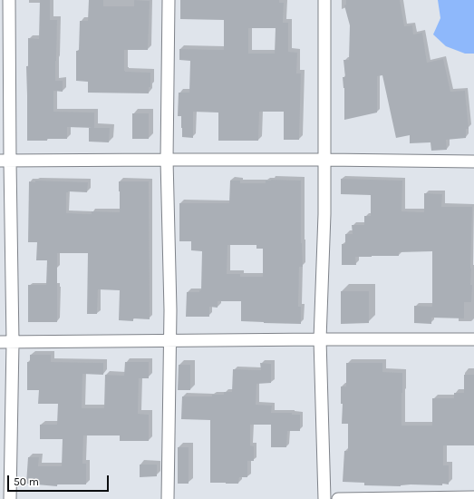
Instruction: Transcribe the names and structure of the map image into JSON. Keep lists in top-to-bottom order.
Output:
{
  "scale_bar": "50 m"
}
